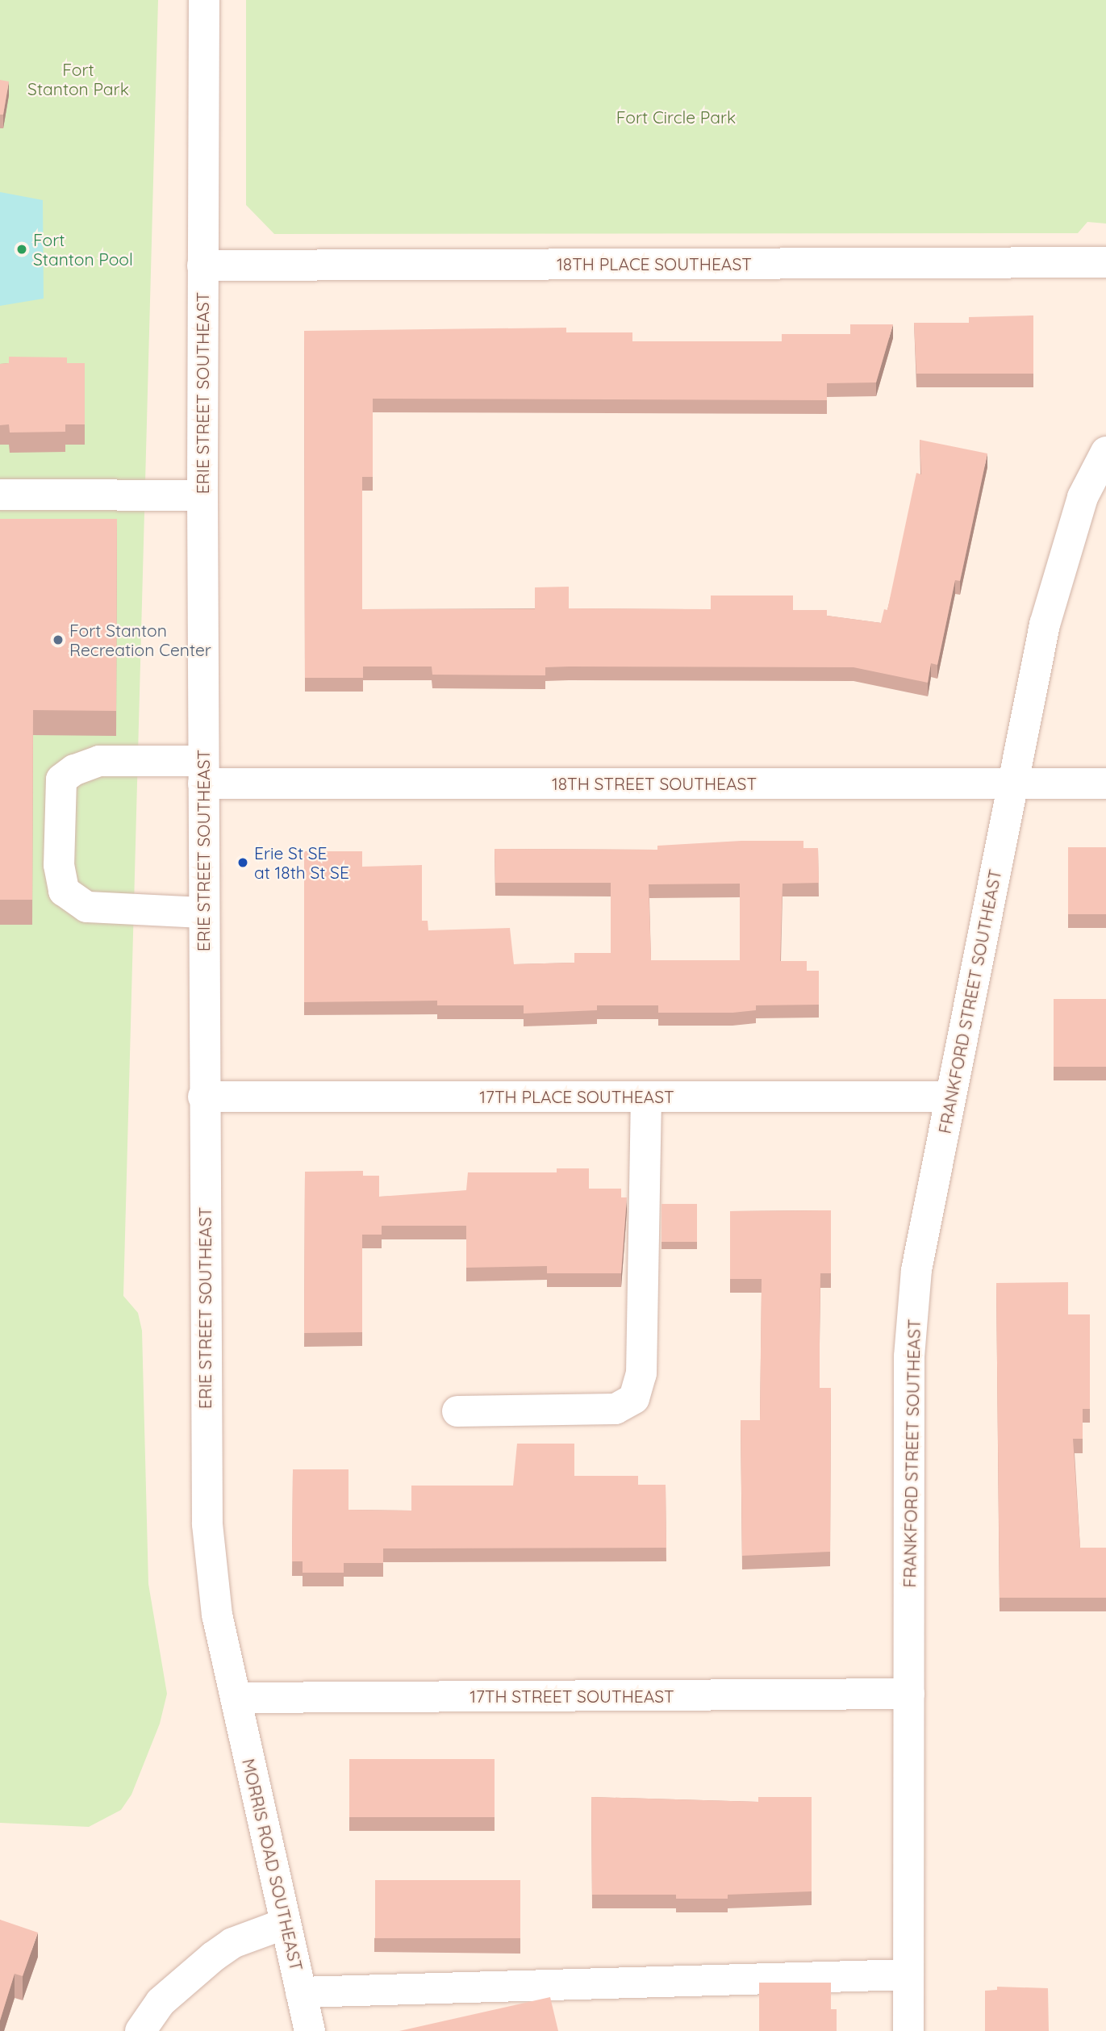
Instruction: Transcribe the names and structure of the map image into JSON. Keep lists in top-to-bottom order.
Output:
{
  "streets": {
    "street": [
      "18TH PLACE SOUTHEAST",
      "ERIE STREET SOUTHEAST",
      "18TH STREET SOUTHEAST",
      "FRANKFORD STREET SOUTHEAST",
      "17TH PLACE SOUTHEAST",
      "17TH STREET SOUTHEAST",
      "MORRIS ROAD SOUTHEAST"
    ]
  },
  "crossings": [
    ["18TH PLACE SOUTHEAST", "ERIE STREET SOUTHEAST"],
    ["ERIE STREET SOUTHEAST", "18TH STREET SOUTHEAST"],
    ["ERIE STREET SOUTHEAST", "17TH PLACE SOUTHEAST"],
    ["ERIE STREET SOUTHEAST", "17TH STREET SOUTHEAST"],
    ["ERIE STREET SOUTHEAST", "MORRIS ROAD SOUTHEAST"],
    ["18TH STREET SOUTHEAST", "FRANKFORD STREET SOUTHEAST"],
    ["FRANKFORD STREET SOUTHEAST", "17TH PLACE SOUTHEAST"],
    ["FRANKFORD STREET SOUTHEAST", "17TH STREET SOUTHEAST"],
    ["17TH STREET SOUTHEAST", "MORRIS ROAD SOUTHEAST"]
  ],
  "parks": ["Fort Stanton Park", "Fort Circle Park"],
  "places": ["Fort Stanton Pool", "Fort Stanton Recreation Center", "Erie St SE at 18th St SE"]
}
